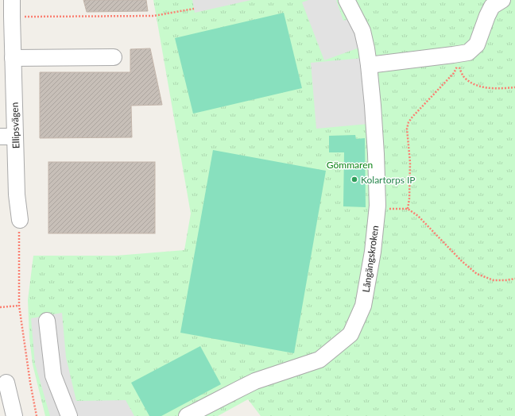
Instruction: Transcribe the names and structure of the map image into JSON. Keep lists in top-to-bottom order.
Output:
{
  "streets": {
    "street": ["Ellipsvägen", "Långängskroken"]
  },
  "parks": ["Gömmaren"],
  "places": ["Kolartorps IP"]
}
